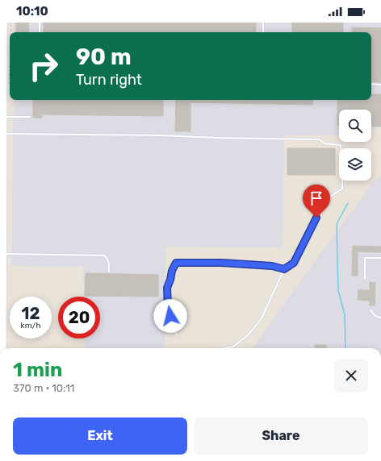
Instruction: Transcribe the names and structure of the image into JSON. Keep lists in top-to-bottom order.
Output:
{
  "page": {
    "status": "10:10",
    "turn": ["90 m", "Turn right"],
    "speed": "12 km/h",
    "limit": "20",
    "heading": ["1 min", "370 m · 10:11"],
    "buttons": ["Exit", "Share"]
  }
}
